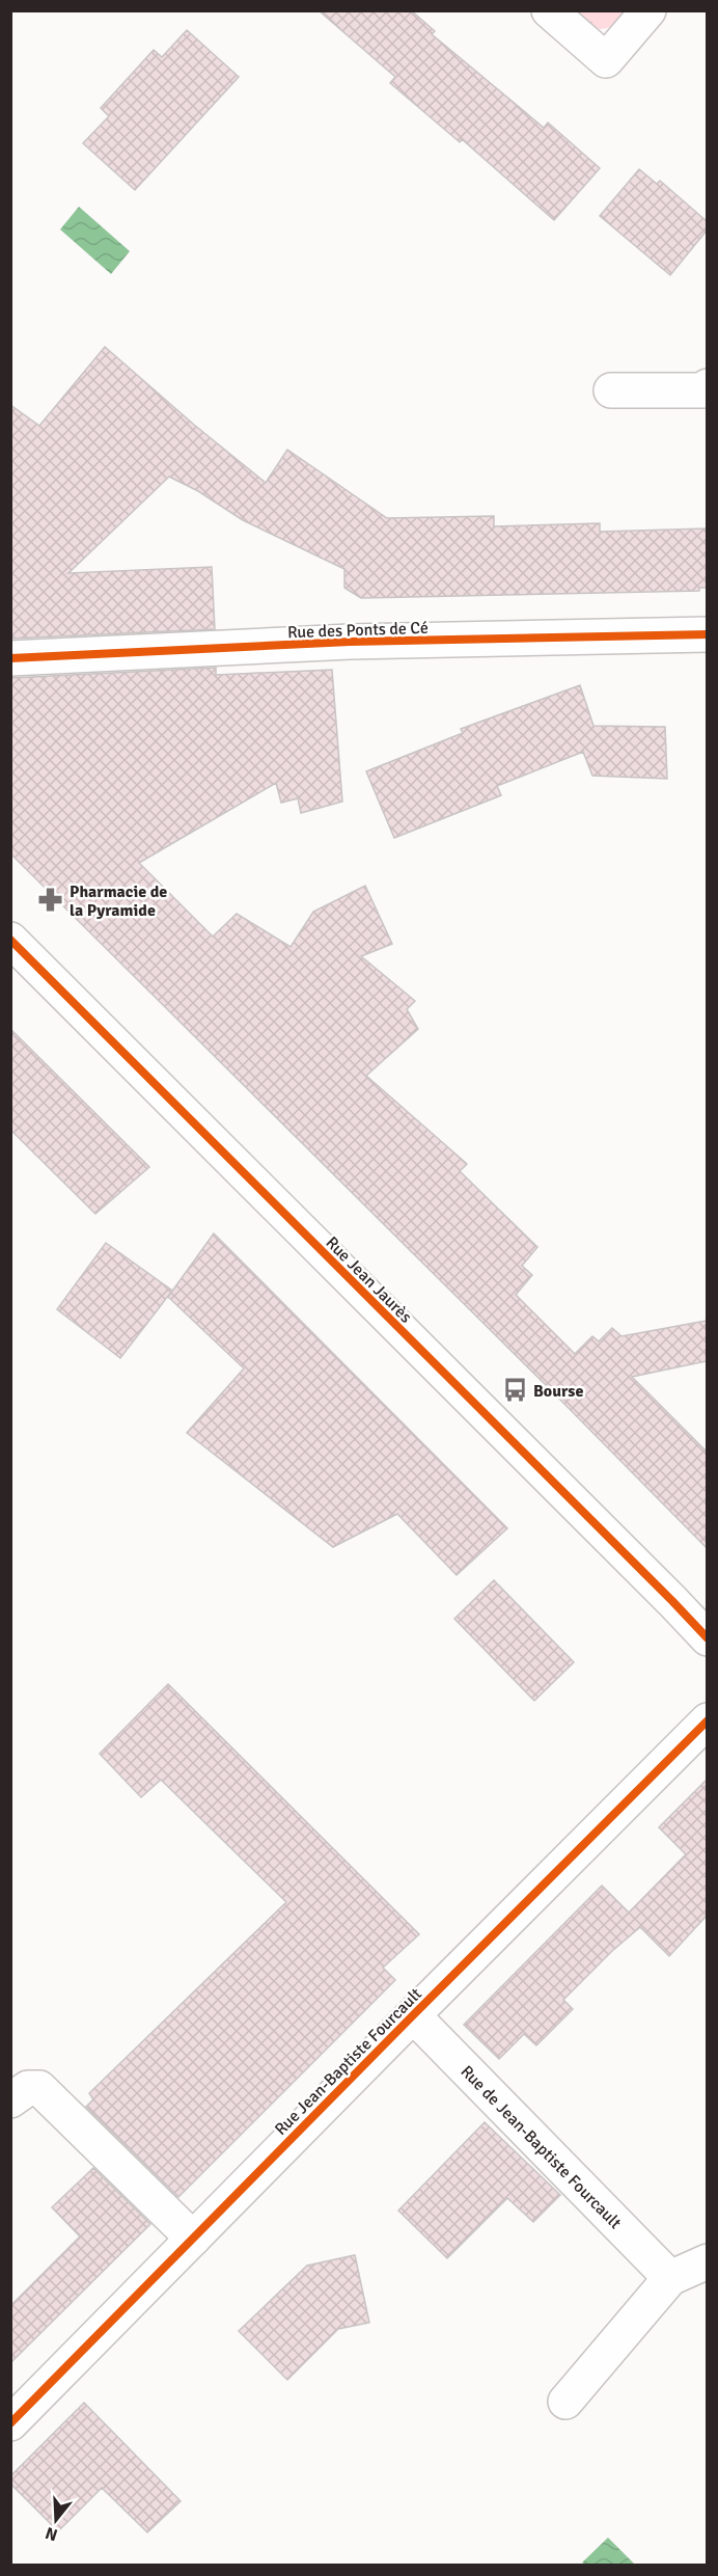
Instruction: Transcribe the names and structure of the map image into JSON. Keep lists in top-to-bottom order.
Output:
{
  "streets": {
    "street": [
      "Rue des Ponts de Cé",
      "Rue Jean Jaurès",
      "Rue Jean-Baptiste Fourcault",
      "Rue de Jean-Baptiste Fourcault"
    ]
  },
  "crossings": [
    ["Rue Jean-Baptiste Fourcault", "Rue de Jean-Baptiste Fourcault"]
  ],
  "places": {
    "pharmacy": ["Pharmacie de la Pyramide"],
    "bus stop": ["Bourse"]
  },
  "north": "bottom"
}
